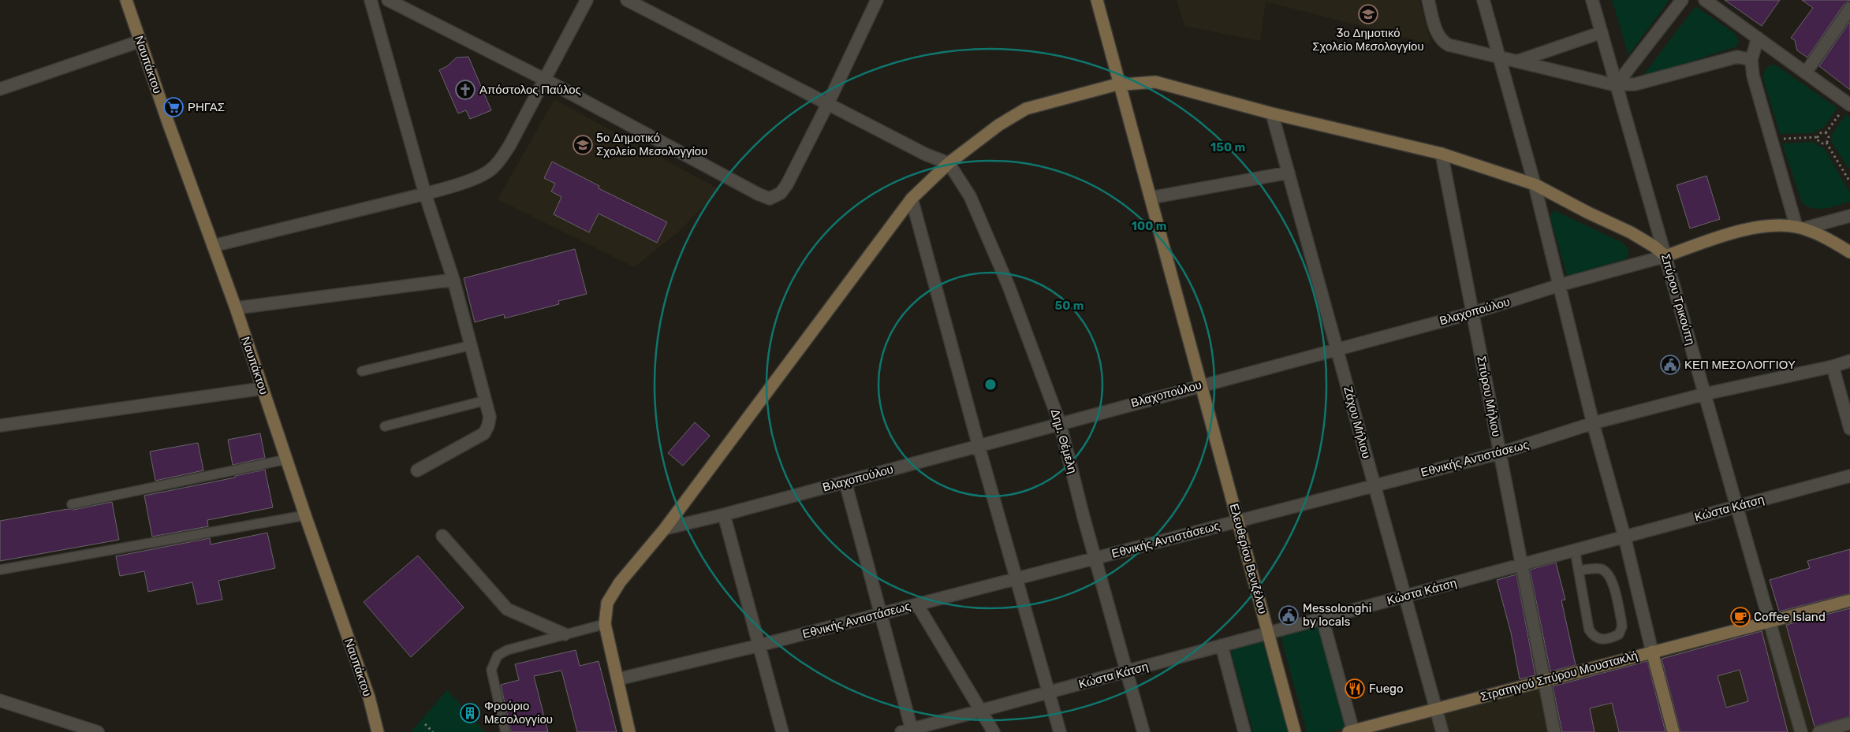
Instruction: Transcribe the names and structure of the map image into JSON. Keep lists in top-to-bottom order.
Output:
{
  "streets": {
    "street": [
      "Ναυπάκτου",
      "Σπύρου Τρικούπη",
      "Βλαχοπούλου",
      "Σπύρου Μήλιου",
      "Ζάχου Μήλιου",
      "Δημ. Θέμελη",
      "Εθνικής Αντιστάσεως",
      "Κώστα Κάτση",
      "Ελευθερίου Βενιζέλου",
      "Στρατηγού Σπύρου Μουστακλή"
    ]
  },
  "crossings": [
    ["Σπύρου Τρικούπη", "Βλαχοπούλου"],
    ["Σπύρου Τρικούπη", "Εθνικής Αντιστάσεως"],
    ["Σπύρου Τρικούπη", "Κώστα Κάτση"],
    ["Σπύρου Τρικούπη", "Στρατηγού Σπύρου Μουστακλή"],
    ["Βλαχοπούλου", "Σπύρου Μήλιου"],
    ["Βλαχοπούλου", "Ζάχου Μήλιου"],
    ["Βλαχοπούλου", "Δημ. Θέμελη"],
    ["Βλαχοπούλου", "Ελευθερίου Βενιζέλου"],
    ["Σπύρου Μήλιου", "Εθνικής Αντιστάσεως"],
    ["Σπύρου Μήλιου", "Κώστα Κάτση"],
    ["Σπύρου Μήλιου", "Στρατηγού Σπύρου Μουστακλή"],
    ["Ζάχου Μήλιου", "Εθνικής Αντιστάσεως"],
    ["Ζάχου Μήλιου", "Κώστα Κάτση"],
    ["Ζάχου Μήλιου", "Στρατηγού Σπύρου Μουστακλή"],
    ["Δημ. Θέμελη", "Εθνικής Αντιστάσεως"],
    ["Δημ. Θέμελη", "Κώστα Κάτση"],
    ["Εθνικής Αντιστάσεως", "Ελευθερίου Βενιζέλου"],
    ["Κώστα Κάτση", "Ελευθερίου Βενιζέλου"]
  ],
  "places": {
    "school or university": ["3ο Δημοτικό Σχολείο Μεσολογγίου", "5ο Δημοτικό Σχολείο Μεσολογγίου"],
    "church": ["Απόστολος Παύλος"],
    "supermarket": ["ΡΗΓΑΣ"],
    "public building": ["ΚΕΠ ΜΕΣΟΛΟΓΓΙΟΥ", "Messolonghi by locals"],
    "cafe": ["Coffee Island"],
    "restaurant": ["Fuego"],
    "building": ["Φρούριο Μεσολογγίου"]
  },
  "rings": ["150 m", "100 m", "50 m"]
}
